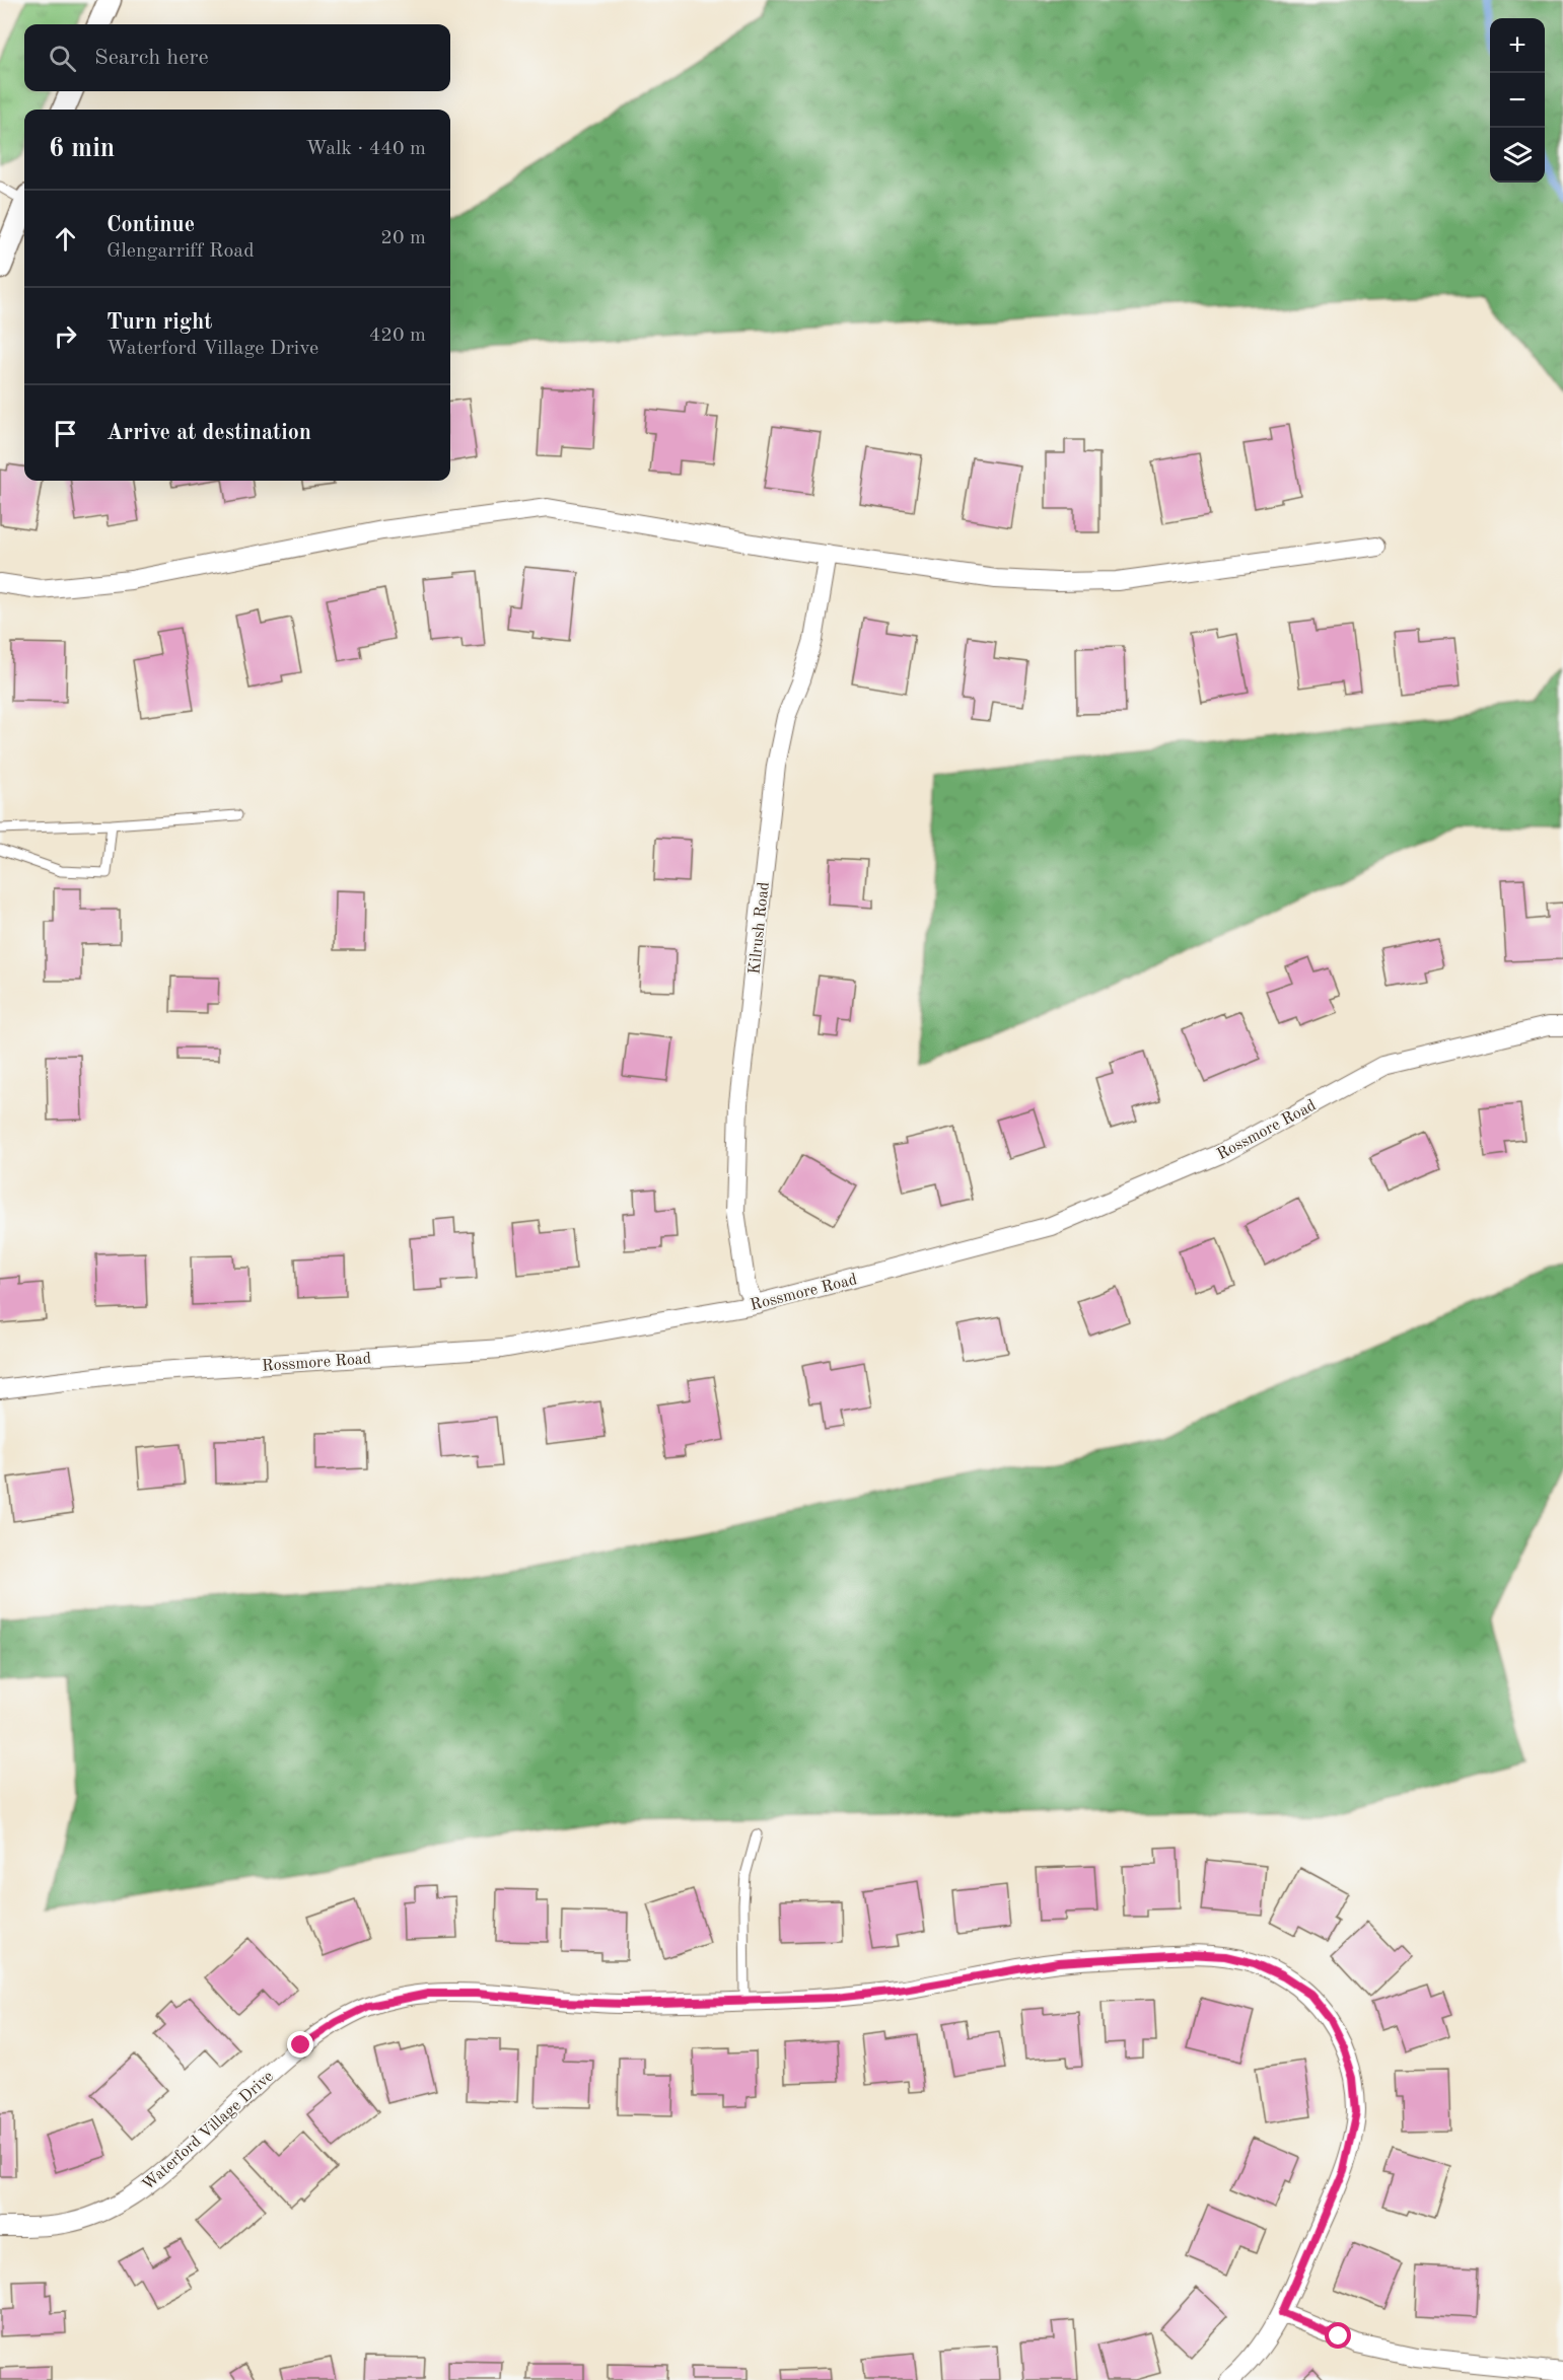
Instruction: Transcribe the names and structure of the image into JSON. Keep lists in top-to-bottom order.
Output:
{
  "streets": {
    "street": ["Kilrush Road", "Rossmore Road", "Waterford Village Drive"]
  },
  "crossings": [
    ["Kilrush Road", "Rossmore Road"]
  ],
  "page": {
    "map_buttons": ["+", "−"],
    "search": "Search here",
    "heading": ["6 min", "Walk · 440 m"],
    "list": [
      ["Continue", "Glengarriff Road", "20 m"],
      ["Turn right", "Waterford Village Drive", "420 m"],
      "Arrive at destination"
    ]
  }
}
